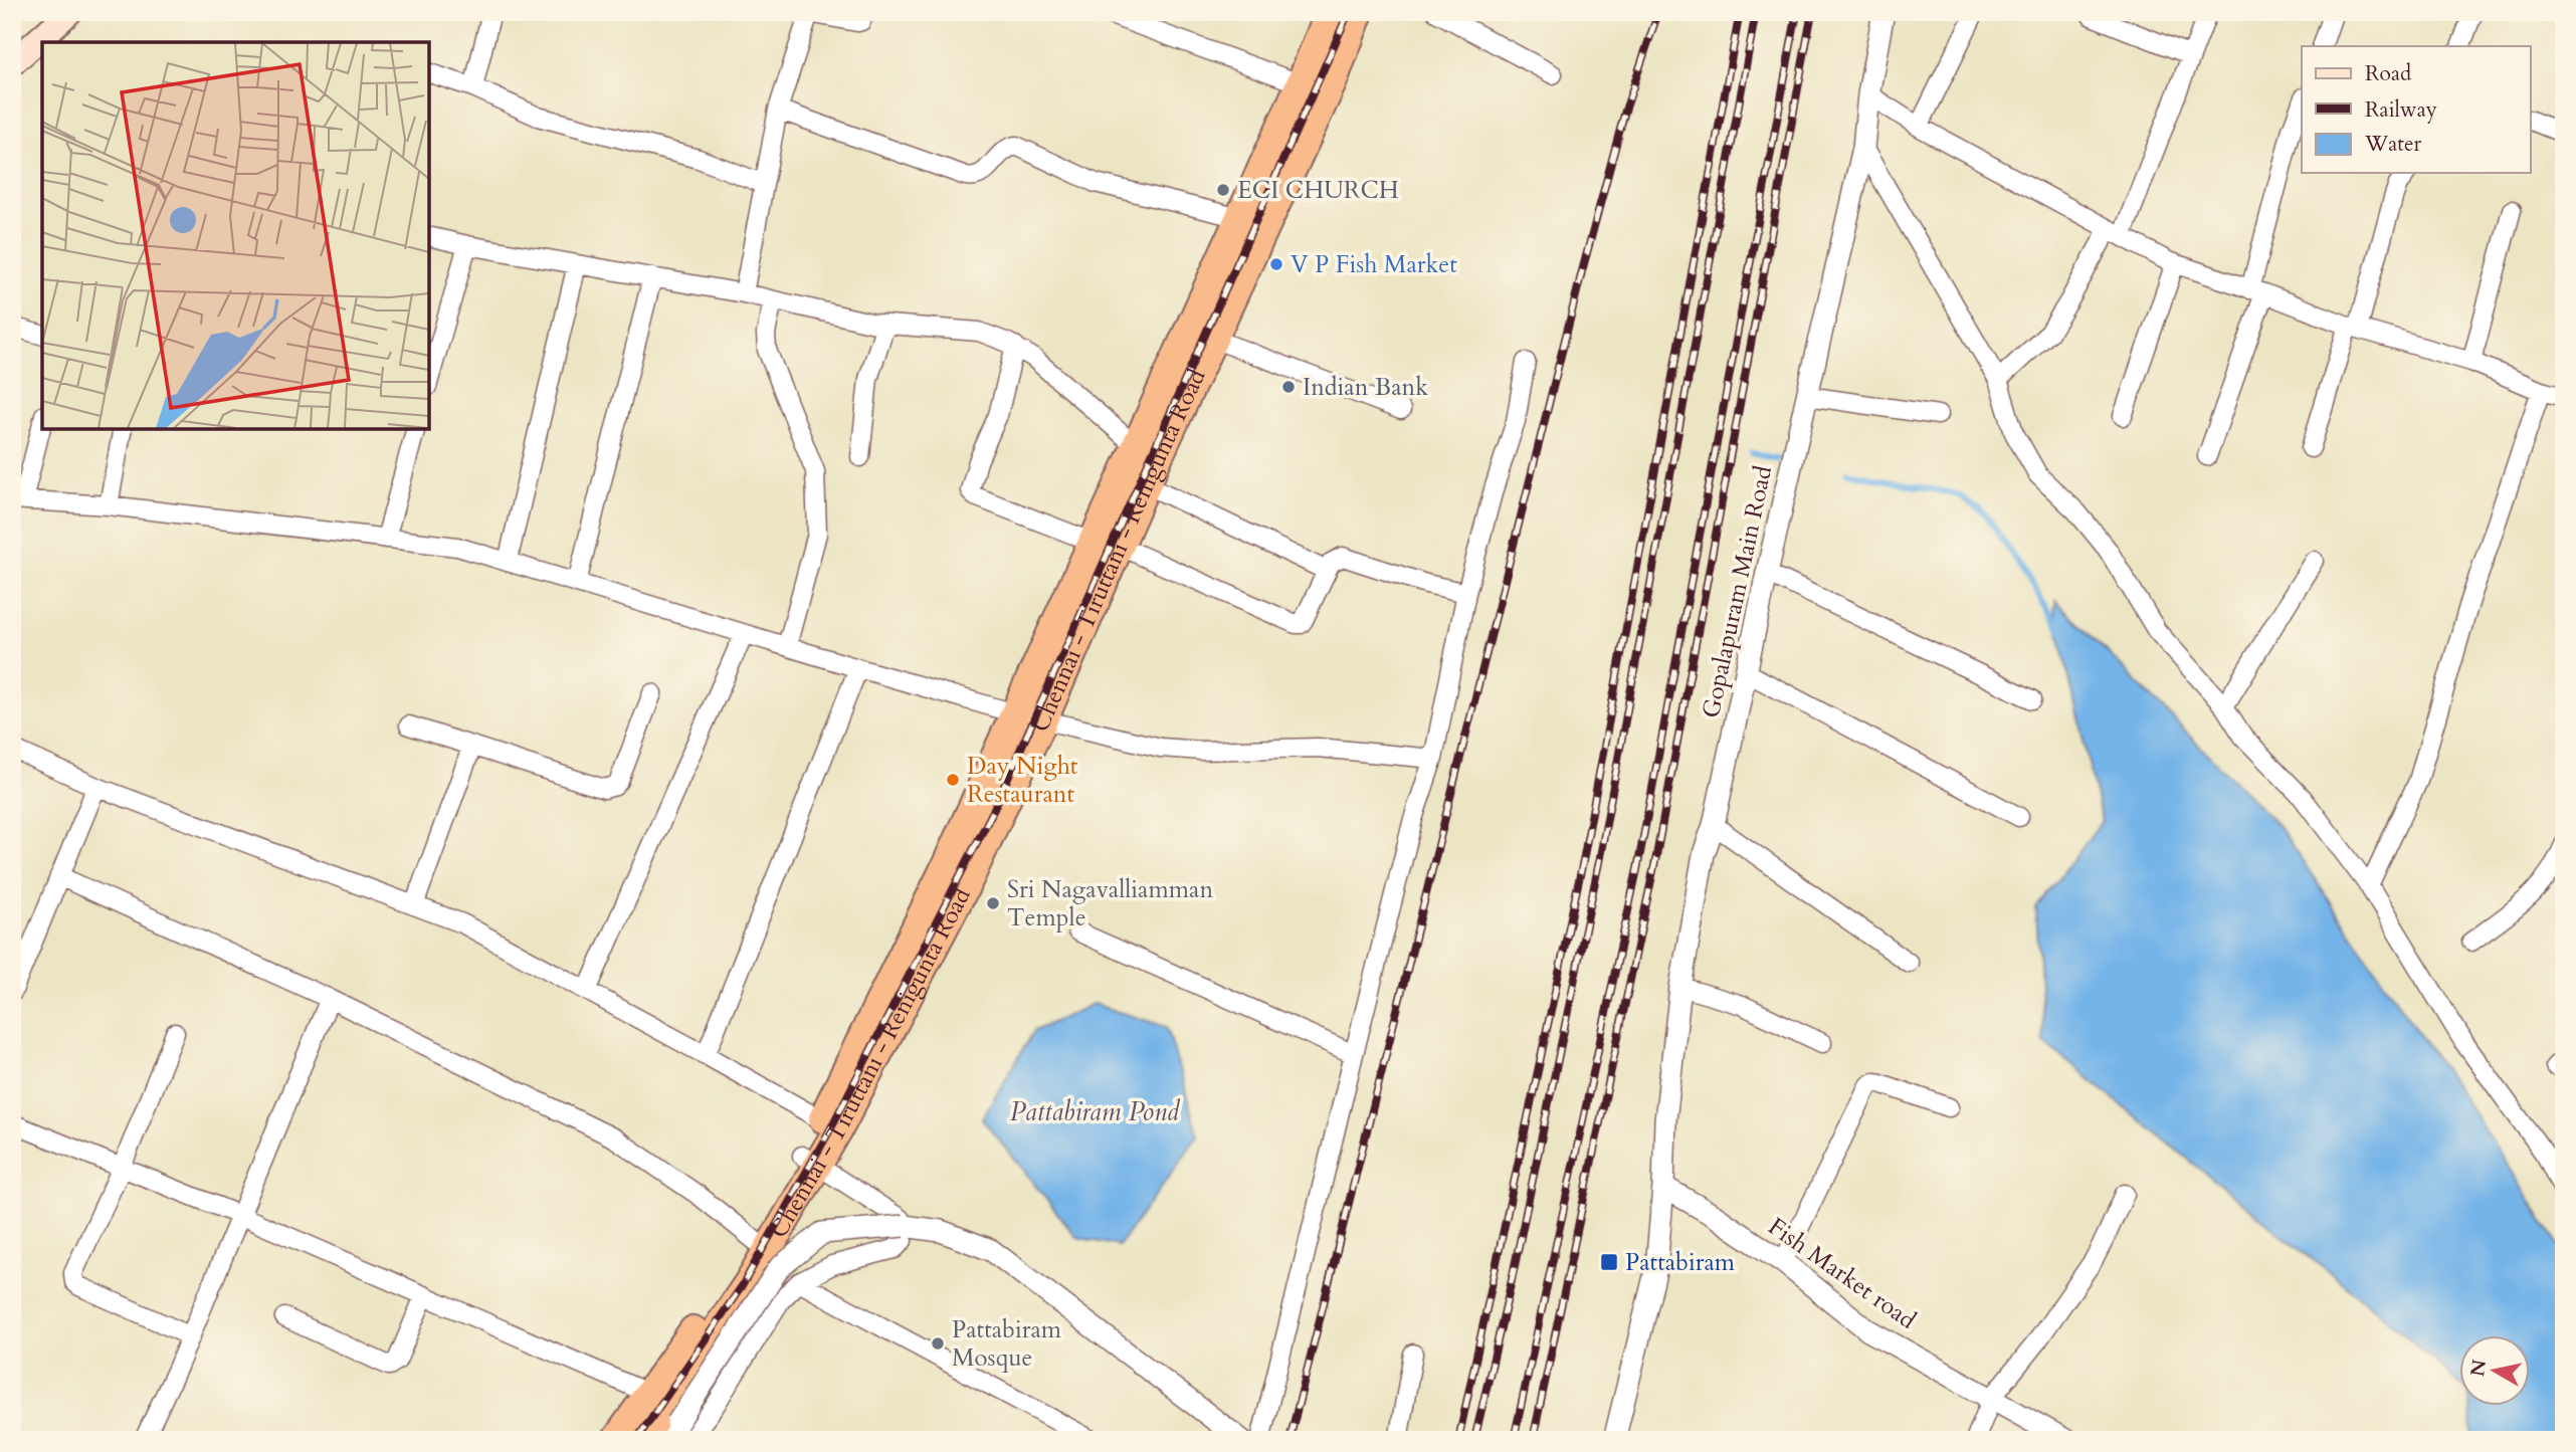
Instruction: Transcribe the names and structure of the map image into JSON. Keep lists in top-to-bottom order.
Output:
{
  "streets": {
    "highway": ["Chennai - Tiruttani - Renigunta Road"],
    "street": ["Gopalapuram Main Road", "Fish Market road"]
  },
  "crossings": [
    ["Gopalapuram Main Road", "Fish Market road"]
  ],
  "water": ["Pattabiram Pond"],
  "places": {
    "other": [
      "ECI CHURCH",
      "V P Fish Market",
      "Indian Bank",
      "Day Night Restaurant",
      "Sri Nagavalliamman Temple",
      "Pattabiram Mosque"
    ],
    "transit": ["Pattabiram"]
  },
  "legend": ["Road", "Railway", "Water"],
  "north": "left"
}
